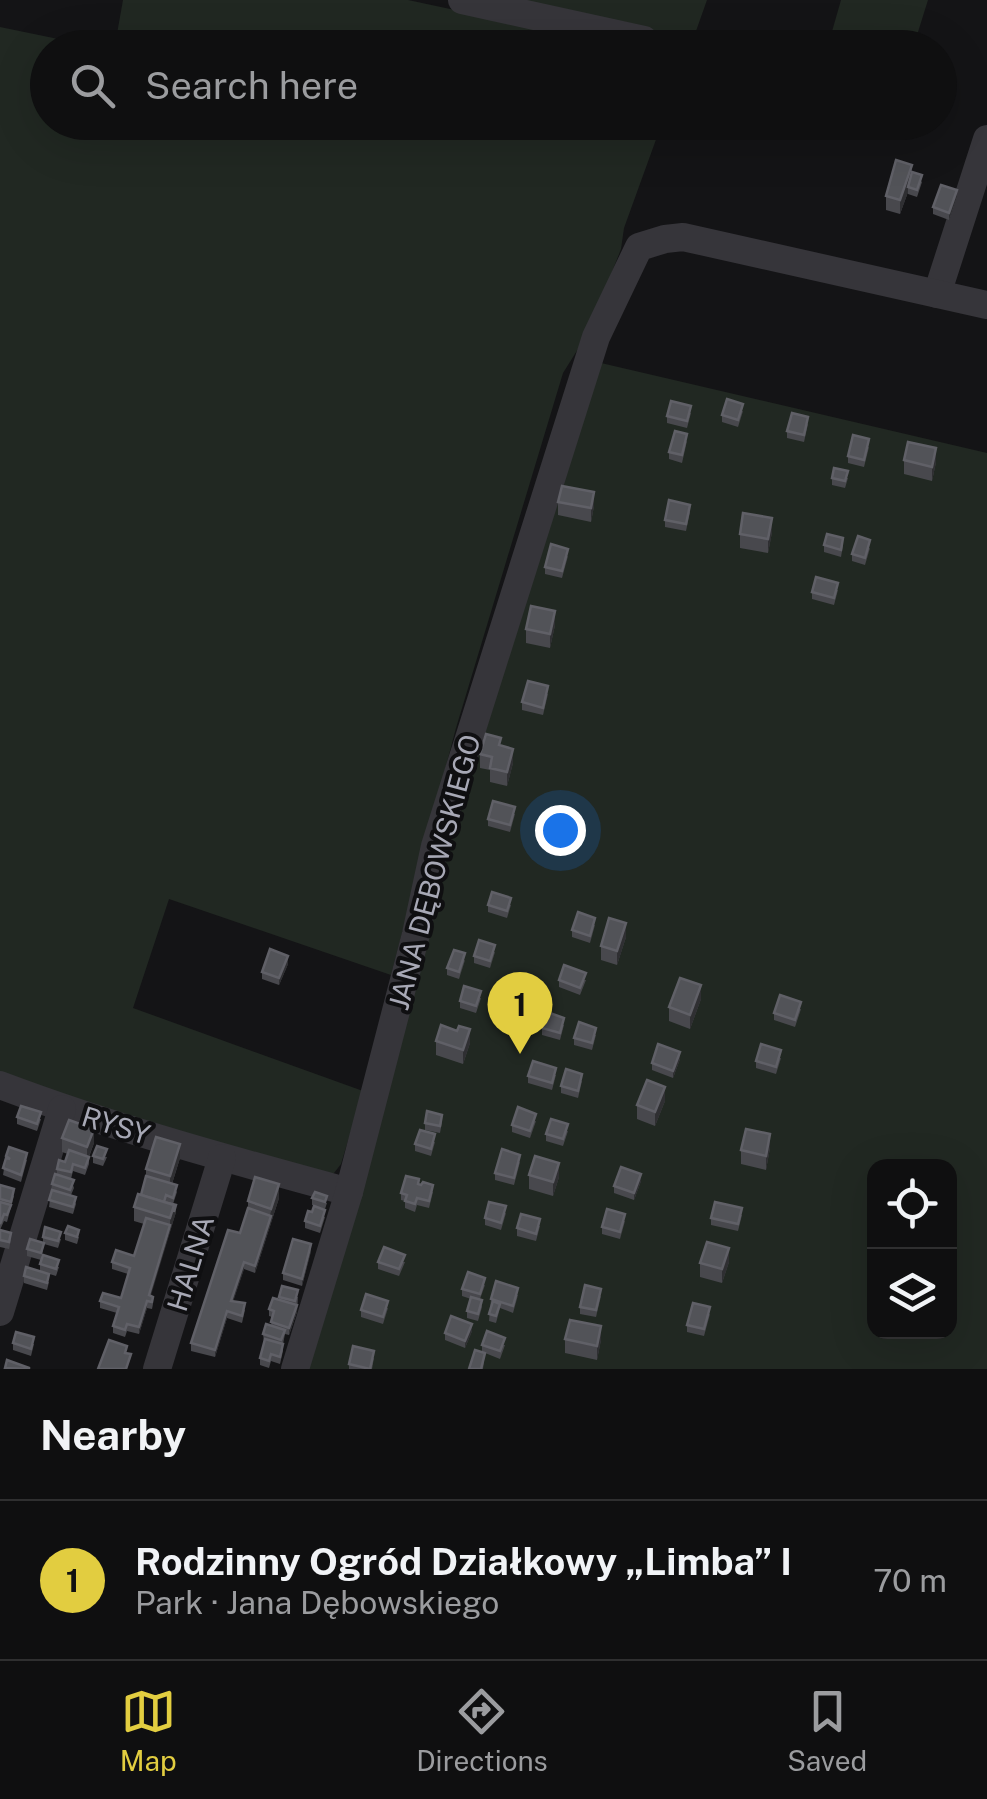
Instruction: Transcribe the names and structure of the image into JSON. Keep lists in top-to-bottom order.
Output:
{
  "streets": {
    "street": ["JANA DĘBOWSKIEGO", "RYSY", "HALNA"]
  },
  "crossings": [
    ["JANA DĘBOWSKIEGO", "RYSY"],
    ["RYSY", "HALNA"]
  ],
  "page": {
    "search": "Search here",
    "pins": "1",
    "heading": "Nearby",
    "list": [
      {
        "mark": "1",
        "name": "Rodzinny Ogród Działkowy „Limba” I",
        "note": "Park · Jana Dębowskiego",
        "value": "70 m"
      }
    ],
    "nav": ["Map", "Directions", "Saved"]
  }
}
